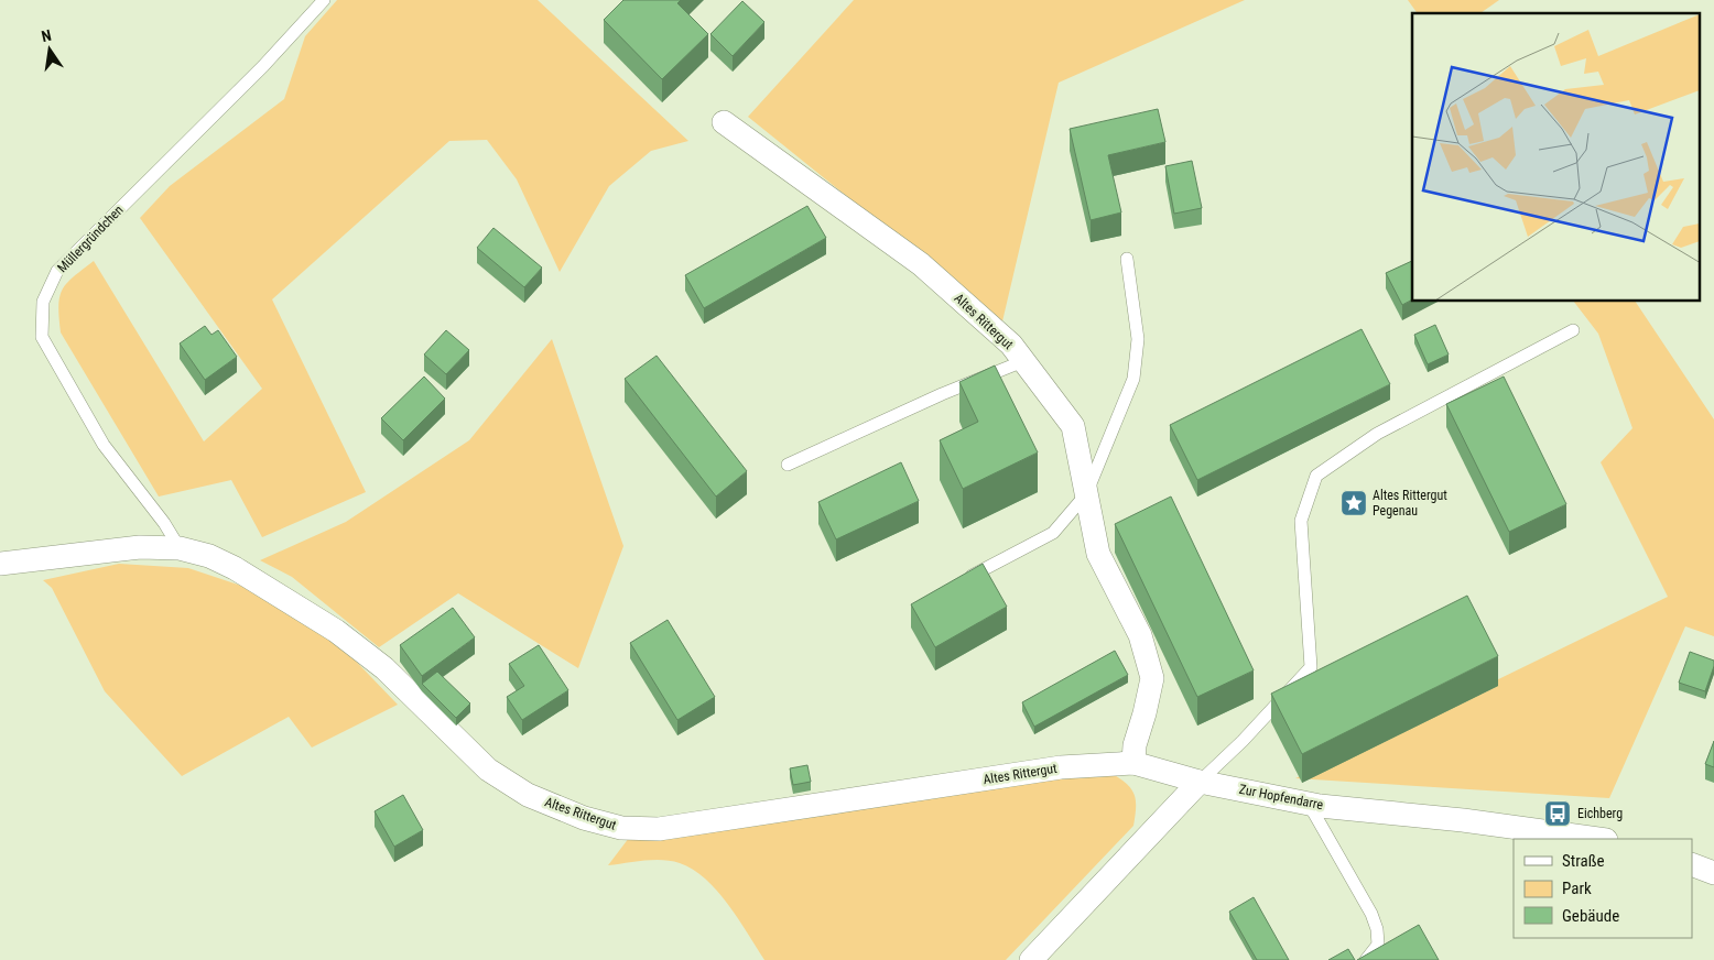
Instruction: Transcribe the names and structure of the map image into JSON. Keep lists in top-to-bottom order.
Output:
{
  "streets": {
    "street": ["Altes Rittergut", "Zur Hopfendarre"],
    "lane": ["Müllergründchen"]
  },
  "crossings": [
    ["Müllergründchen", "Altes Rittergut"],
    ["Altes Rittergut", "Zur Hopfendarre"]
  ],
  "places": {
    "place": ["Altes Rittergut Pegenau"],
    "bus stop": ["Eichberg"]
  },
  "legend": ["Straße", "Park", "Gebäude"],
  "north": "top"
}
